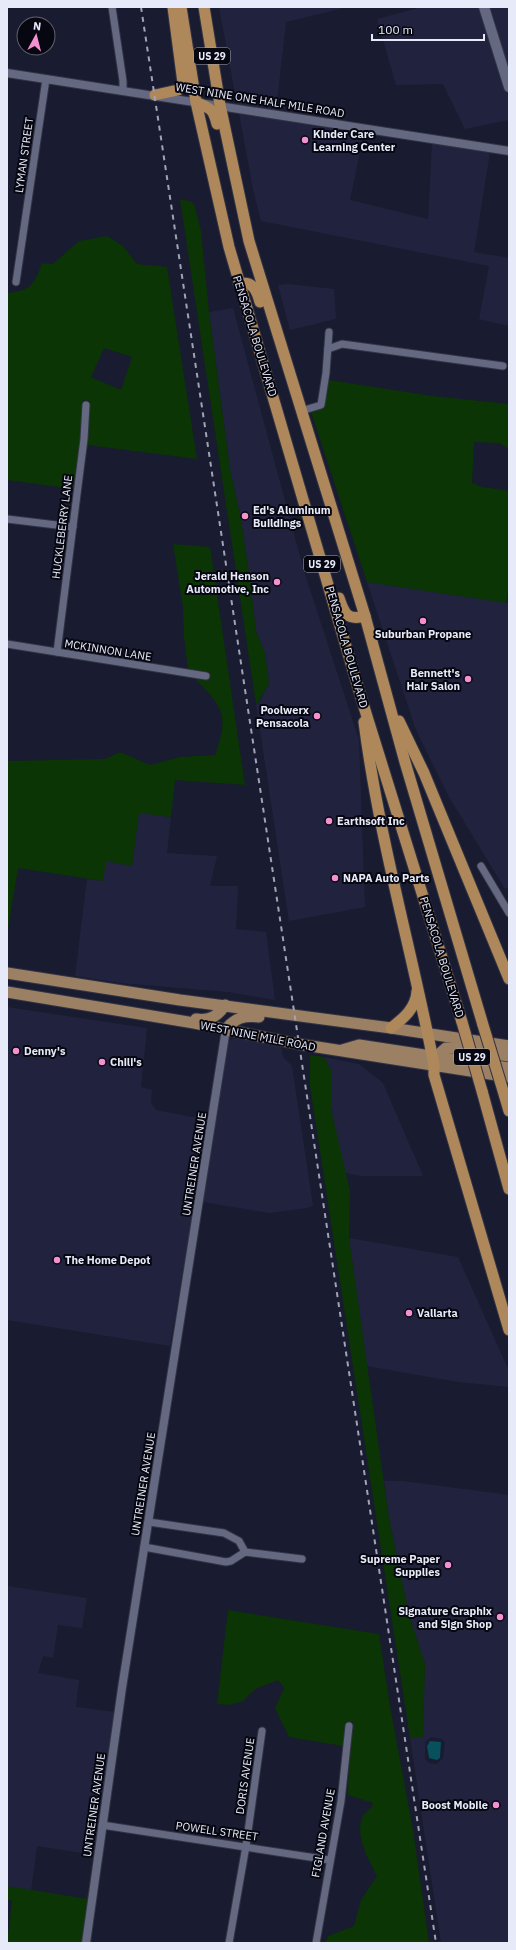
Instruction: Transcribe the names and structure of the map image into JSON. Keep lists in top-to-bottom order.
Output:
{
  "streets": {
    "highway": ["US 29", "PENSACOLA BOULEVARD"],
    "main road": ["WEST NINE MILE ROAD"],
    "street": [
      "WEST NINE ONE HALF MILE ROAD",
      "LYMAN STREET",
      "HUCKLEBERRY LANE",
      "MCKINNON LANE",
      "UNTREINER AVENUE",
      "DORIS AVENUE",
      "POWELL STREET",
      "FIGLAND AVENUE"
    ]
  },
  "crossings": [
    ["WEST NINE ONE HALF MILE ROAD", "LYMAN STREET"],
    ["WEST NINE ONE HALF MILE ROAD", "PENSACOLA BOULEVARD"],
    ["HUCKLEBERRY LANE", "MCKINNON LANE"],
    ["WEST NINE MILE ROAD", "UNTREINER AVENUE"],
    ["UNTREINER AVENUE", "POWELL STREET"],
    ["DORIS AVENUE", "POWELL STREET"],
    ["POWELL STREET", "FIGLAND AVENUE"]
  ],
  "places": [
    "Kinder Care Learning Center",
    "Ed's Aluminum Buildings",
    "Jerald Henson Automotive, Inc",
    "Suburban Propane",
    "Bennett's Hair Salon",
    "Poolwerx Pensacola",
    "Earthsoft Inc",
    "NAPA Auto Parts",
    "Denny's",
    "Chili's",
    "The Home Depot",
    "Vallarta",
    "Supreme Paper Supplies",
    "Signature Graphix and Sign Shop",
    "Boost Mobile"
  ],
  "scale_bar": "100 m",
  "north": "top"
}
